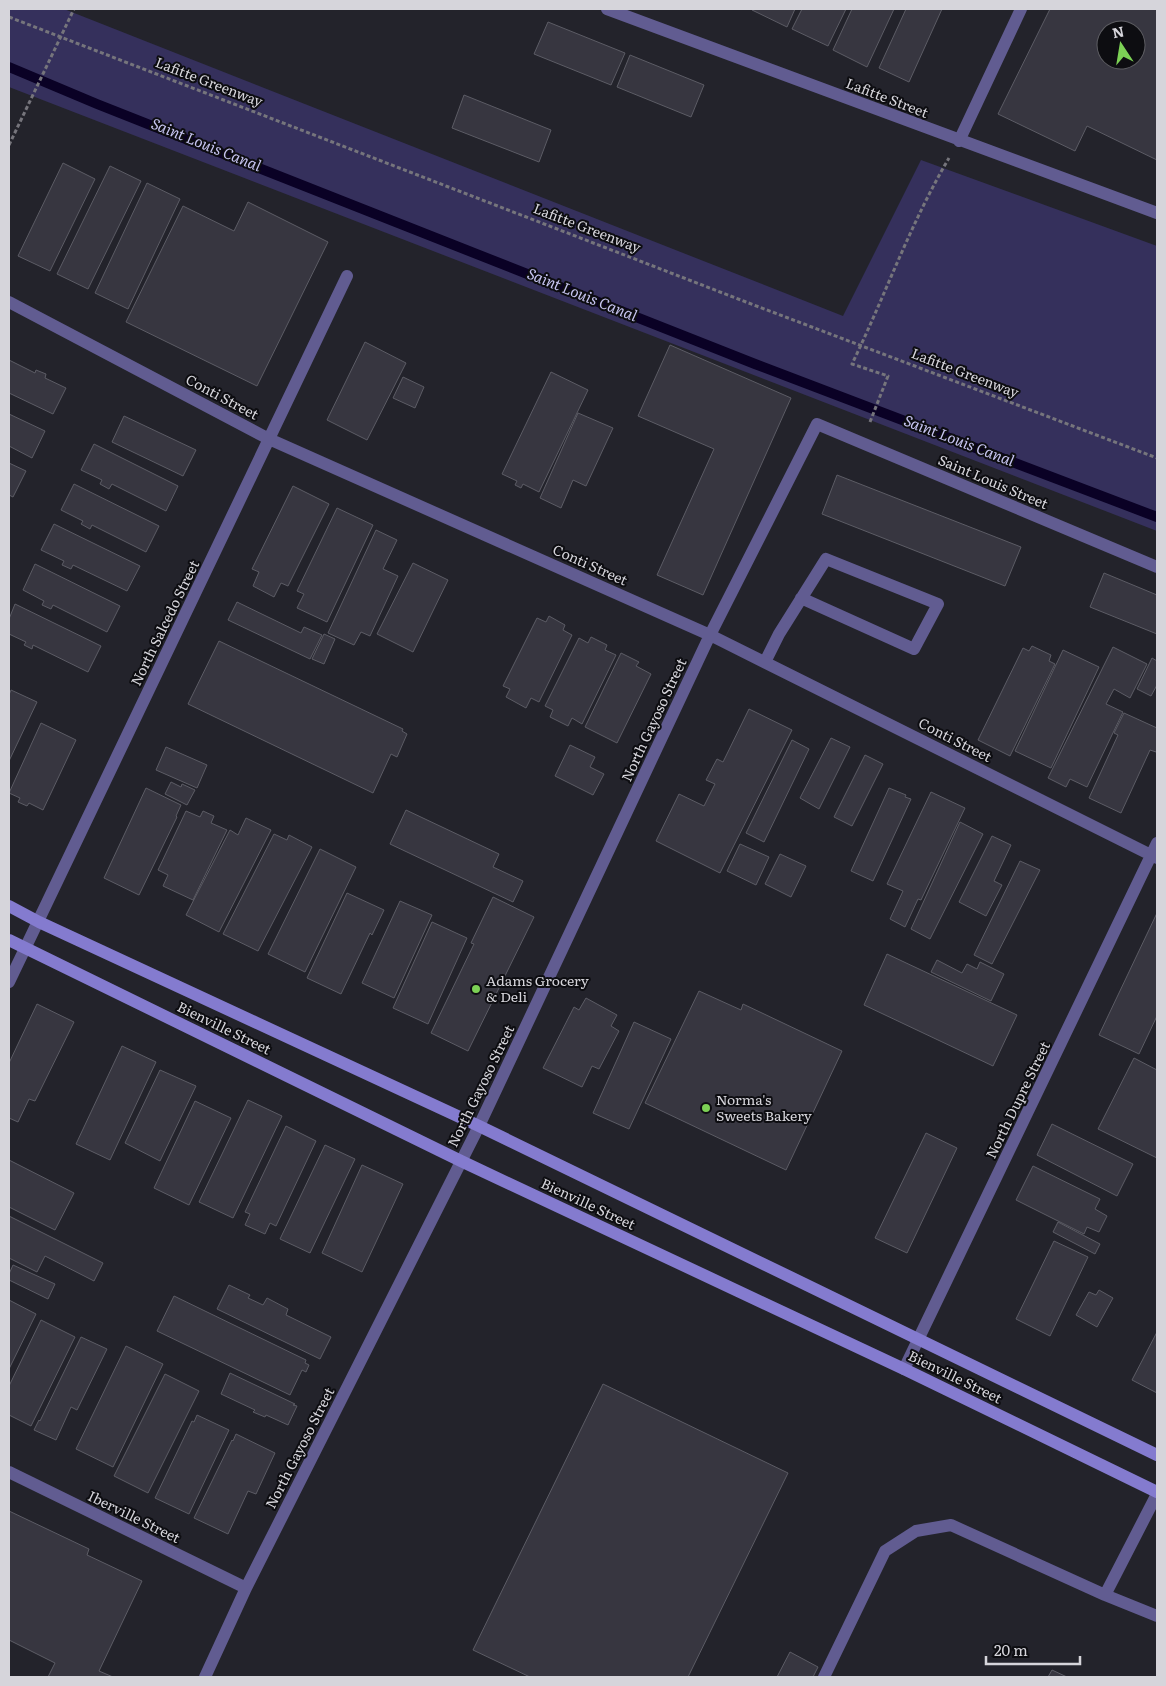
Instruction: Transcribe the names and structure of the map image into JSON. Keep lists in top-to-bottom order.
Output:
{
  "streets": {
    "street": [
      "Lafitte Street",
      "Conti Street",
      "Saint Louis Street",
      "North Salcedo Street",
      "North Gayoso Street",
      "Bienville Street",
      "North Dupre Street",
      "Iberville Street"
    ],
    "path": ["Lafitte Greenway"]
  },
  "crossings": [
    ["Conti Street", "North Salcedo Street"],
    ["Conti Street", "North Gayoso Street"],
    ["Conti Street", "North Dupre Street"],
    ["Saint Louis Street", "North Gayoso Street"],
    ["North Salcedo Street", "Bienville Street"],
    ["North Gayoso Street", "Bienville Street"],
    ["North Gayoso Street", "Iberville Street"],
    ["Bienville Street", "North Dupre Street"]
  ],
  "water": ["Saint Louis Canal"],
  "places": ["Adams Grocery & Deli", "Norma's Sweets Bakery"],
  "scale_bar": "20 m",
  "north": "top"
}
